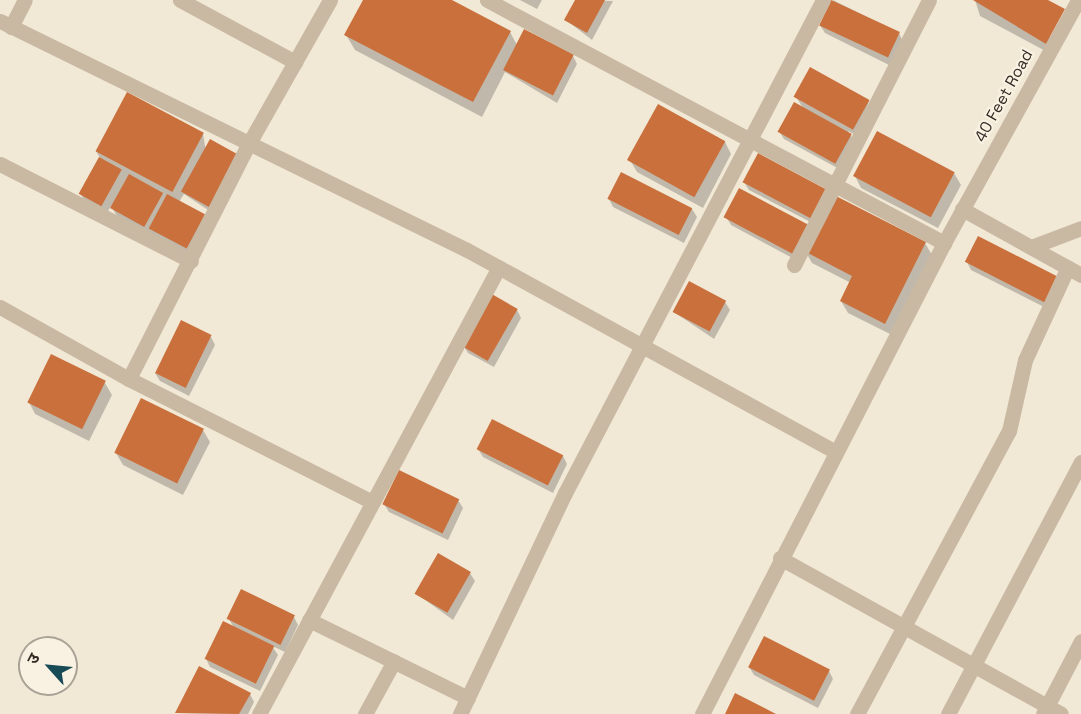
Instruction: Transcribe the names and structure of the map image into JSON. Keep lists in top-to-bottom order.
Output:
{
  "streets": {
    "street": ["40 Feet Road"]
  },
  "north": "top left"
}
